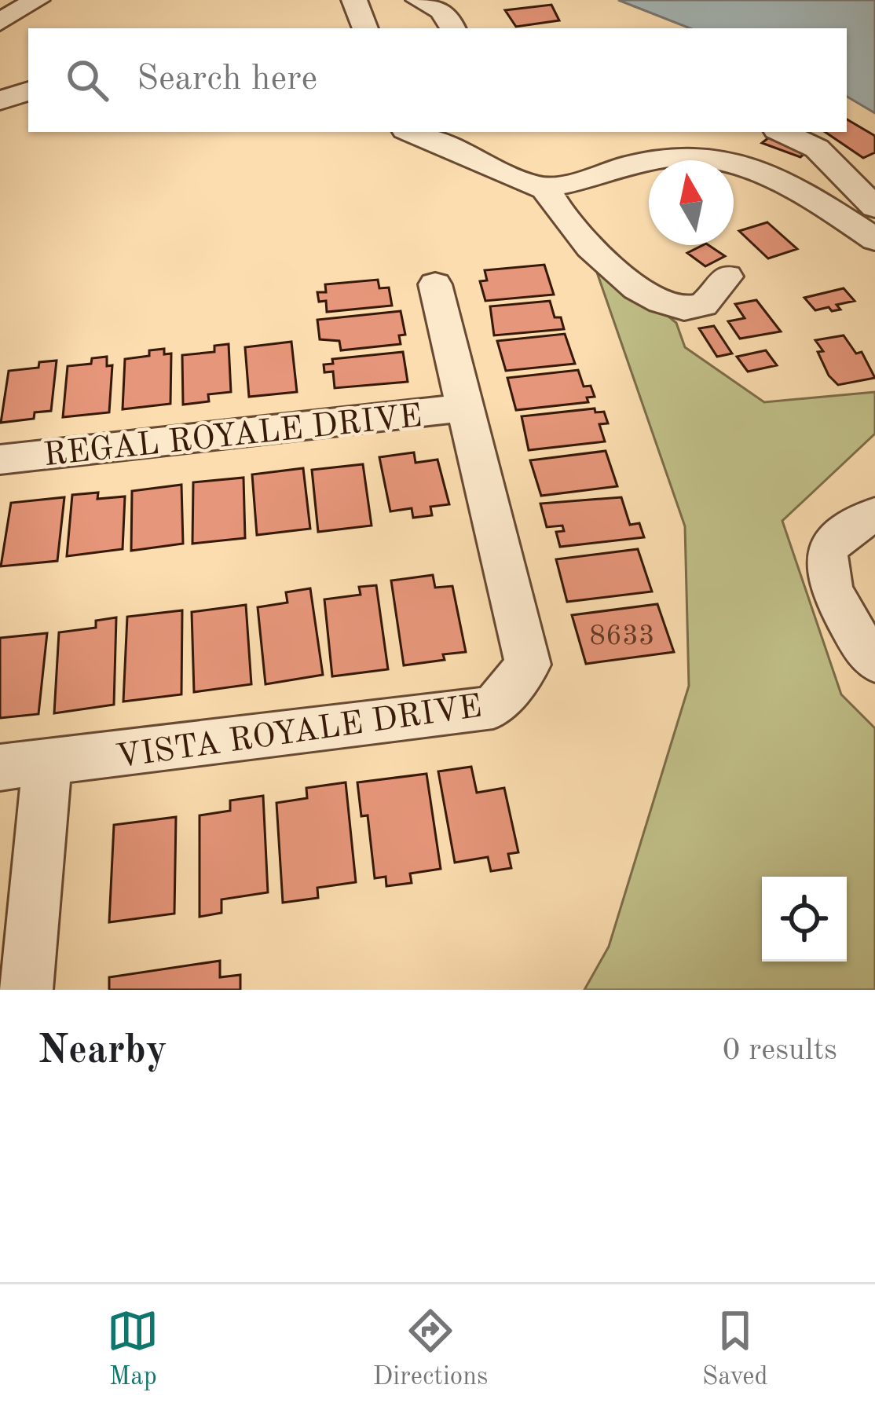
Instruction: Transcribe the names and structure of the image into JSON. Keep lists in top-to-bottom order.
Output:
{
  "streets": {
    "street": ["REGAL ROYALE DRIVE", "VISTA ROYALE DRIVE"]
  },
  "crossings": [
    ["REGAL ROYALE DRIVE", "VISTA ROYALE DRIVE"]
  ],
  "house_numbers": ["8633"],
  "north": "top",
  "page": {
    "search": "Search here",
    "heading": ["Nearby", "0 results"],
    "nav": ["Map", "Directions", "Saved"]
  }
}
